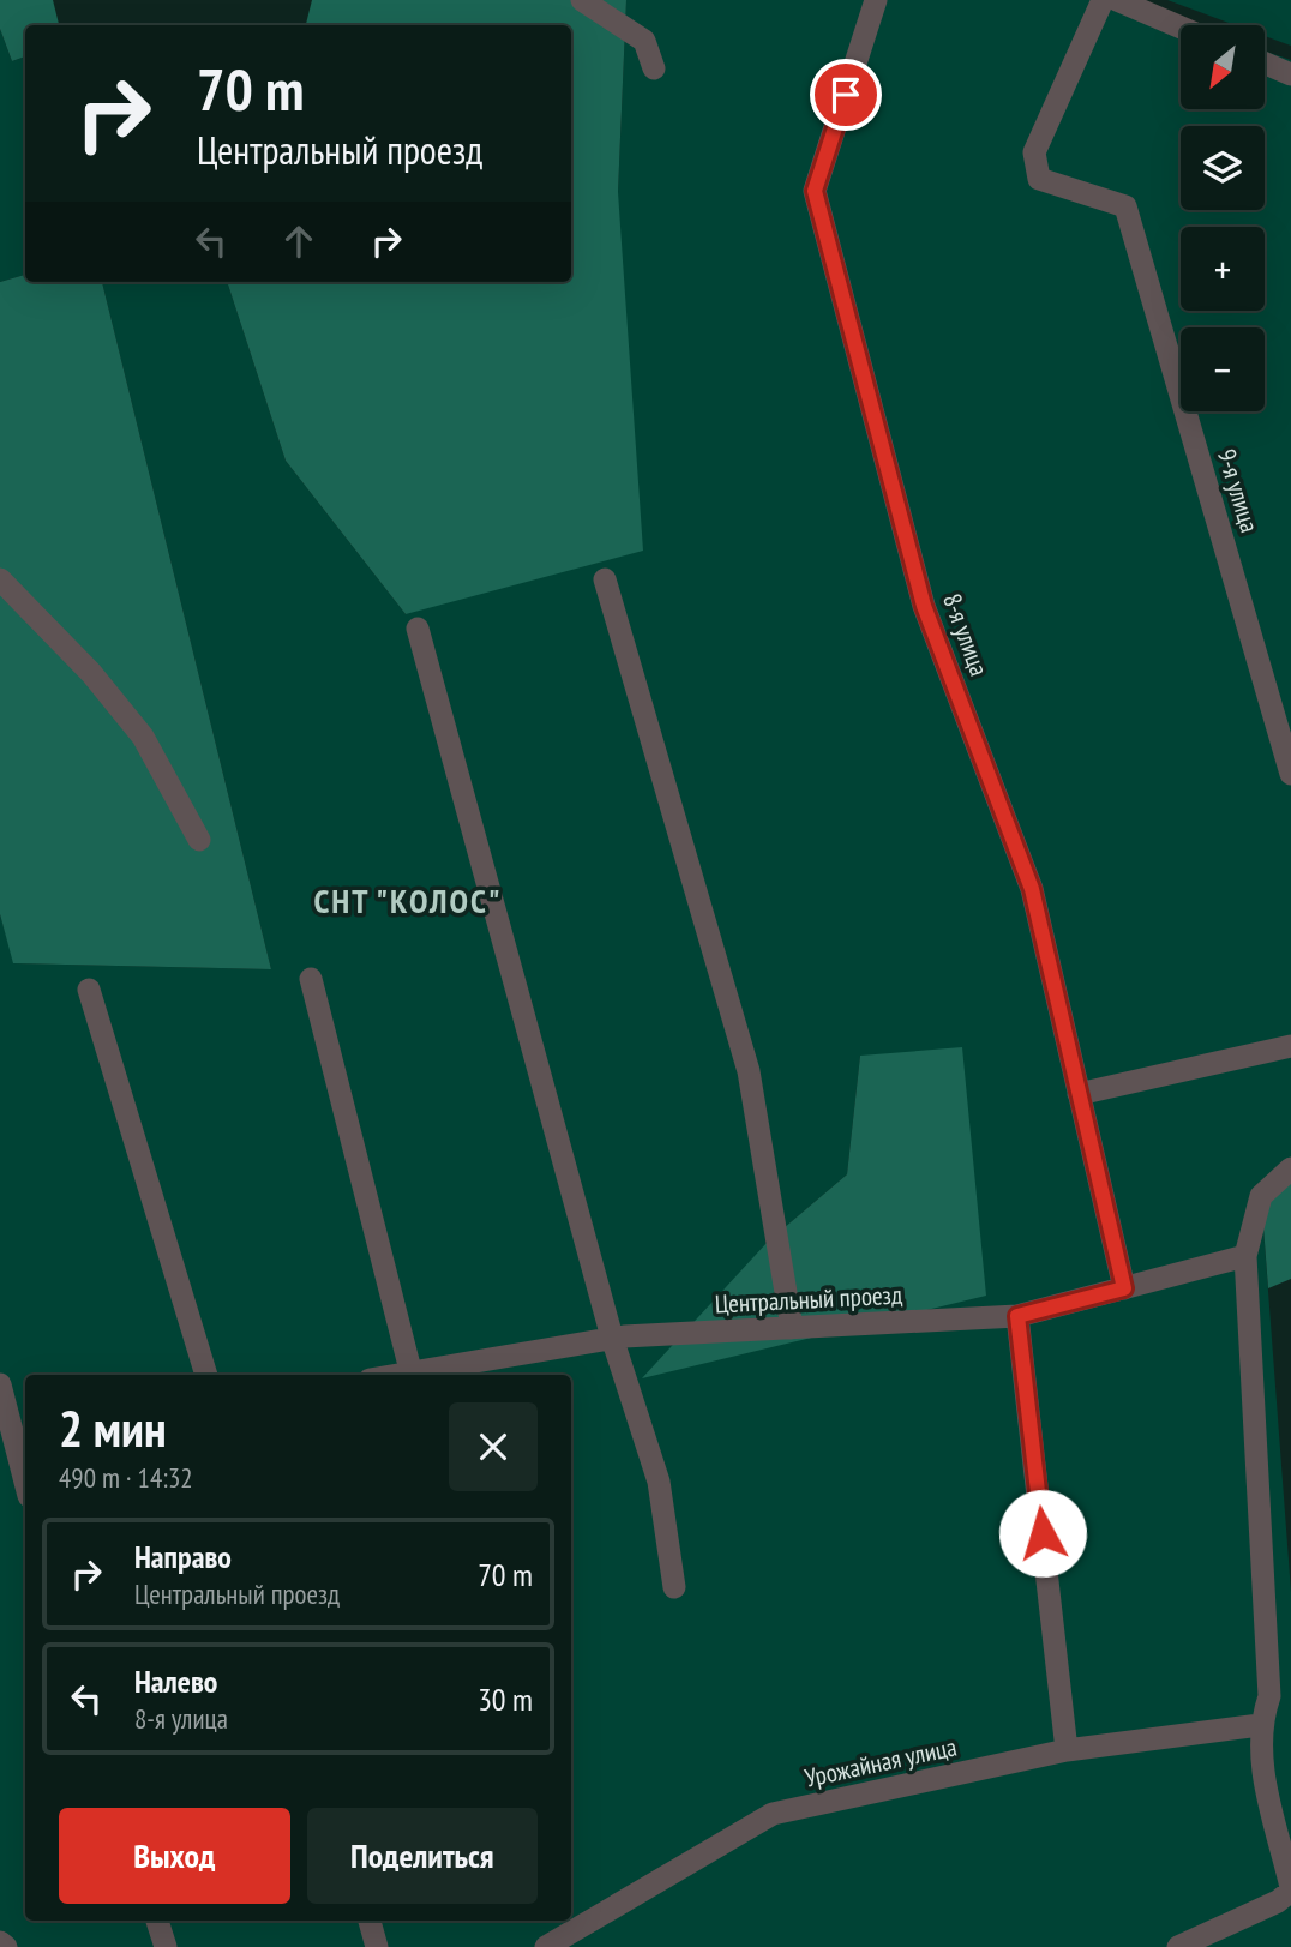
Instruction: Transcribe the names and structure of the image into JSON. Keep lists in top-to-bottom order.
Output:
{
  "streets": {
    "lane": [
      "9-я улица",
      "8-я улица",
      "Центральный проезд",
      "Урожайная улица"
    ]
  },
  "crossings": [
    ["8-я улица", "Центральный проезд"]
  ],
  "districts": ["СНТ \"КОЛОС\""],
  "north": "bottom left",
  "page": {
    "map_buttons": ["+", "−"],
    "turn": ["70 m", "Центральный проезд"],
    "heading": ["2 мин", "490 m · 14:32"],
    "list": [
      {
        "name": "Направо",
        "note": "Центральный проезд",
        "value": "70 m"
      },
      {
        "name": "Налево",
        "note": "8-я улица",
        "value": "30 m"
      }
    ],
    "buttons": ["Выход", "Поделиться"]
  }
}
